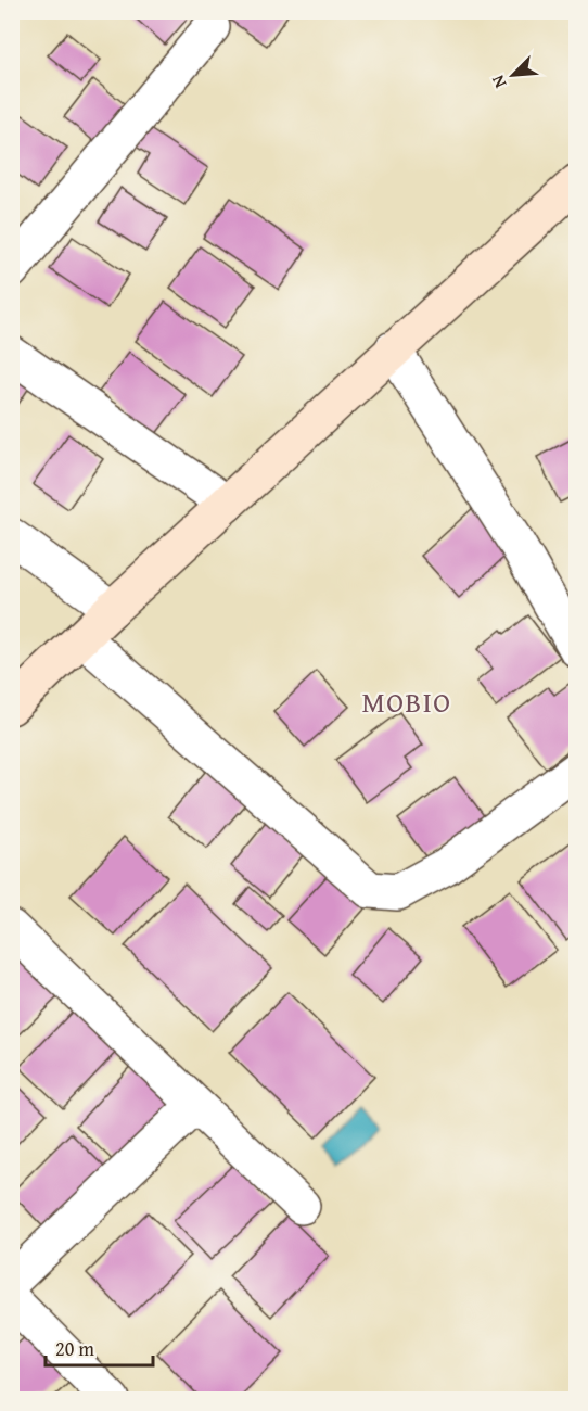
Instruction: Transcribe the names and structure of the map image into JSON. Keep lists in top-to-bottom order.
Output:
{
  "districts": ["MOBIO"],
  "scale_bar": "20 m",
  "north": "bottom left"
}
